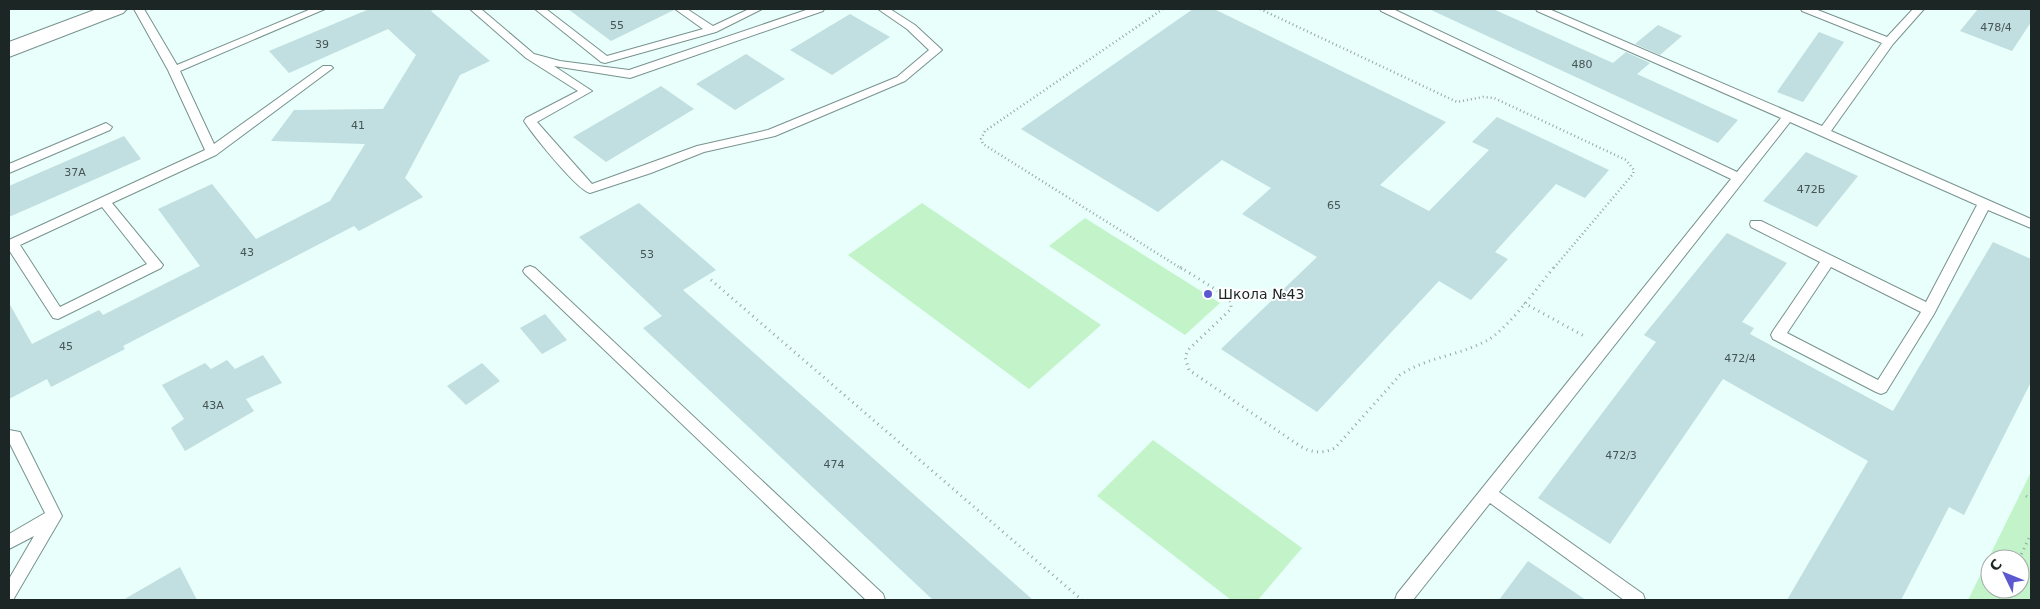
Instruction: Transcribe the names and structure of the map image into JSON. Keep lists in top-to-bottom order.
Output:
{
  "places": ["Школа №43"],
  "house_numbers": [
    "55",
    "478/4",
    "39",
    "480",
    "41",
    "37А",
    "472Б",
    "65",
    "43",
    "53",
    "45",
    "472/4",
    "43А",
    "472/3",
    "474"
  ],
  "north": "top left"
}
